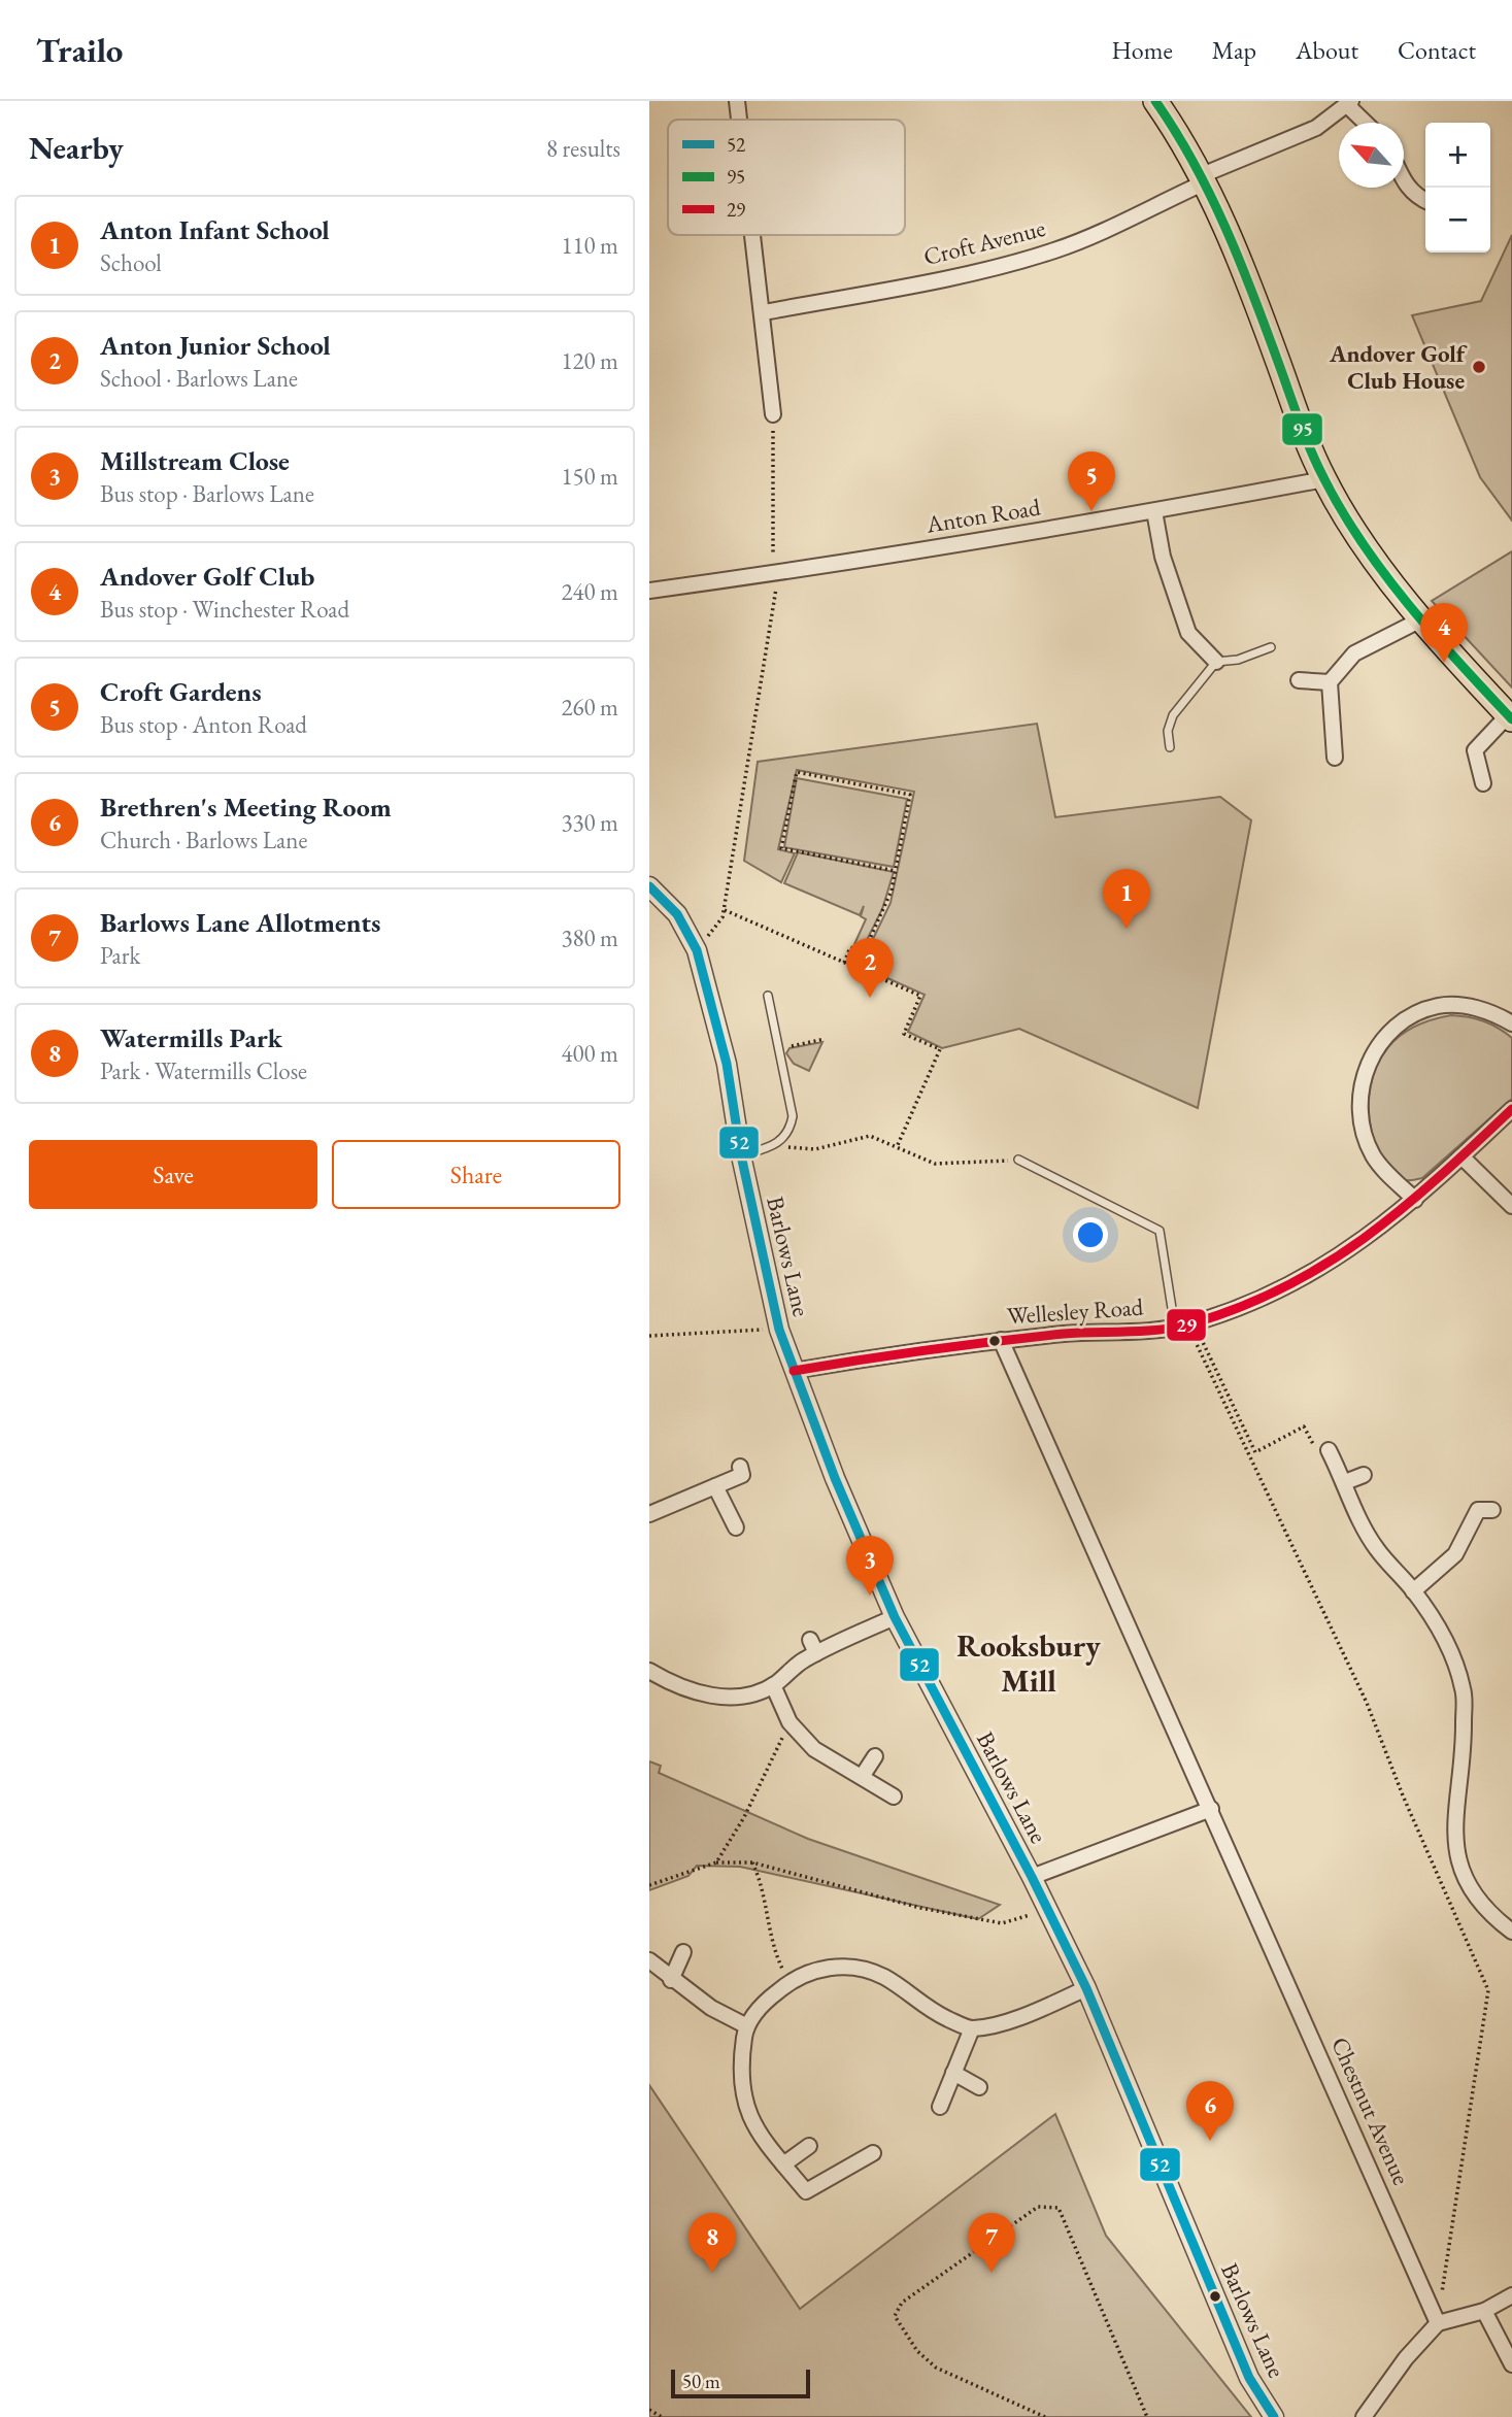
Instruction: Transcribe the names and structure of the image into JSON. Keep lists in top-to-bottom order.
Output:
{
  "streets": {
    "street": [
      "Croft Avenue",
      "Anton Road",
      "Barlows Lane",
      "Wellesley Road",
      "Chestnut Avenue"
    ]
  },
  "crossings": [
    ["Barlows Lane", "Wellesley Road"],
    ["Wellesley Road", "Chestnut Avenue"]
  ],
  "districts": ["Rooksbury Mill"],
  "places": ["Andover Golf Club House"],
  "lines": ["transit line 95", "transit line 52", "transit line 29"],
  "legend": ["52", "95", "29"],
  "scale_bar": "50 m",
  "north": "top left",
  "page": {
    "header": "Trailo",
    "nav": [
      "Home",
      "Map",
      "About",
      "Contact"
    ],
    "heading": ["Nearby", "8 results"],
    "map_buttons": ["+", "−"],
    "list": [
      {
        "mark": "1",
        "name": "Anton Infant School",
        "note": "School",
        "value": "110 m"
      },
      {
        "mark": "2",
        "name": "Anton Junior School",
        "note": "School · Barlows Lane",
        "value": "120 m"
      },
      {
        "mark": "3",
        "name": "Millstream Close",
        "note": "Bus stop · Barlows Lane",
        "value": "150 m"
      },
      {
        "mark": "4",
        "name": "Andover Golf Club",
        "note": "Bus stop · Winchester Road",
        "value": "240 m"
      },
      {
        "mark": "5",
        "name": "Croft Gardens",
        "note": "Bus stop · Anton Road",
        "value": "260 m"
      },
      {
        "mark": "6",
        "name": "Brethren's Meeting Room",
        "note": "Church · Barlows Lane",
        "value": "330 m"
      },
      {
        "mark": "7",
        "name": "Barlows Lane Allotments",
        "note": "Park",
        "value": "380 m"
      },
      {
        "mark": "8",
        "name": "Watermills Park",
        "note": "Park · Watermills Close",
        "value": "400 m"
      }
    ],
    "pins": [
      "5",
      "4",
      "1",
      "2",
      "3",
      "6",
      "7",
      "8"
    ],
    "buttons": ["Save", "Share"],
    "scale": "50 m"
  }
}
